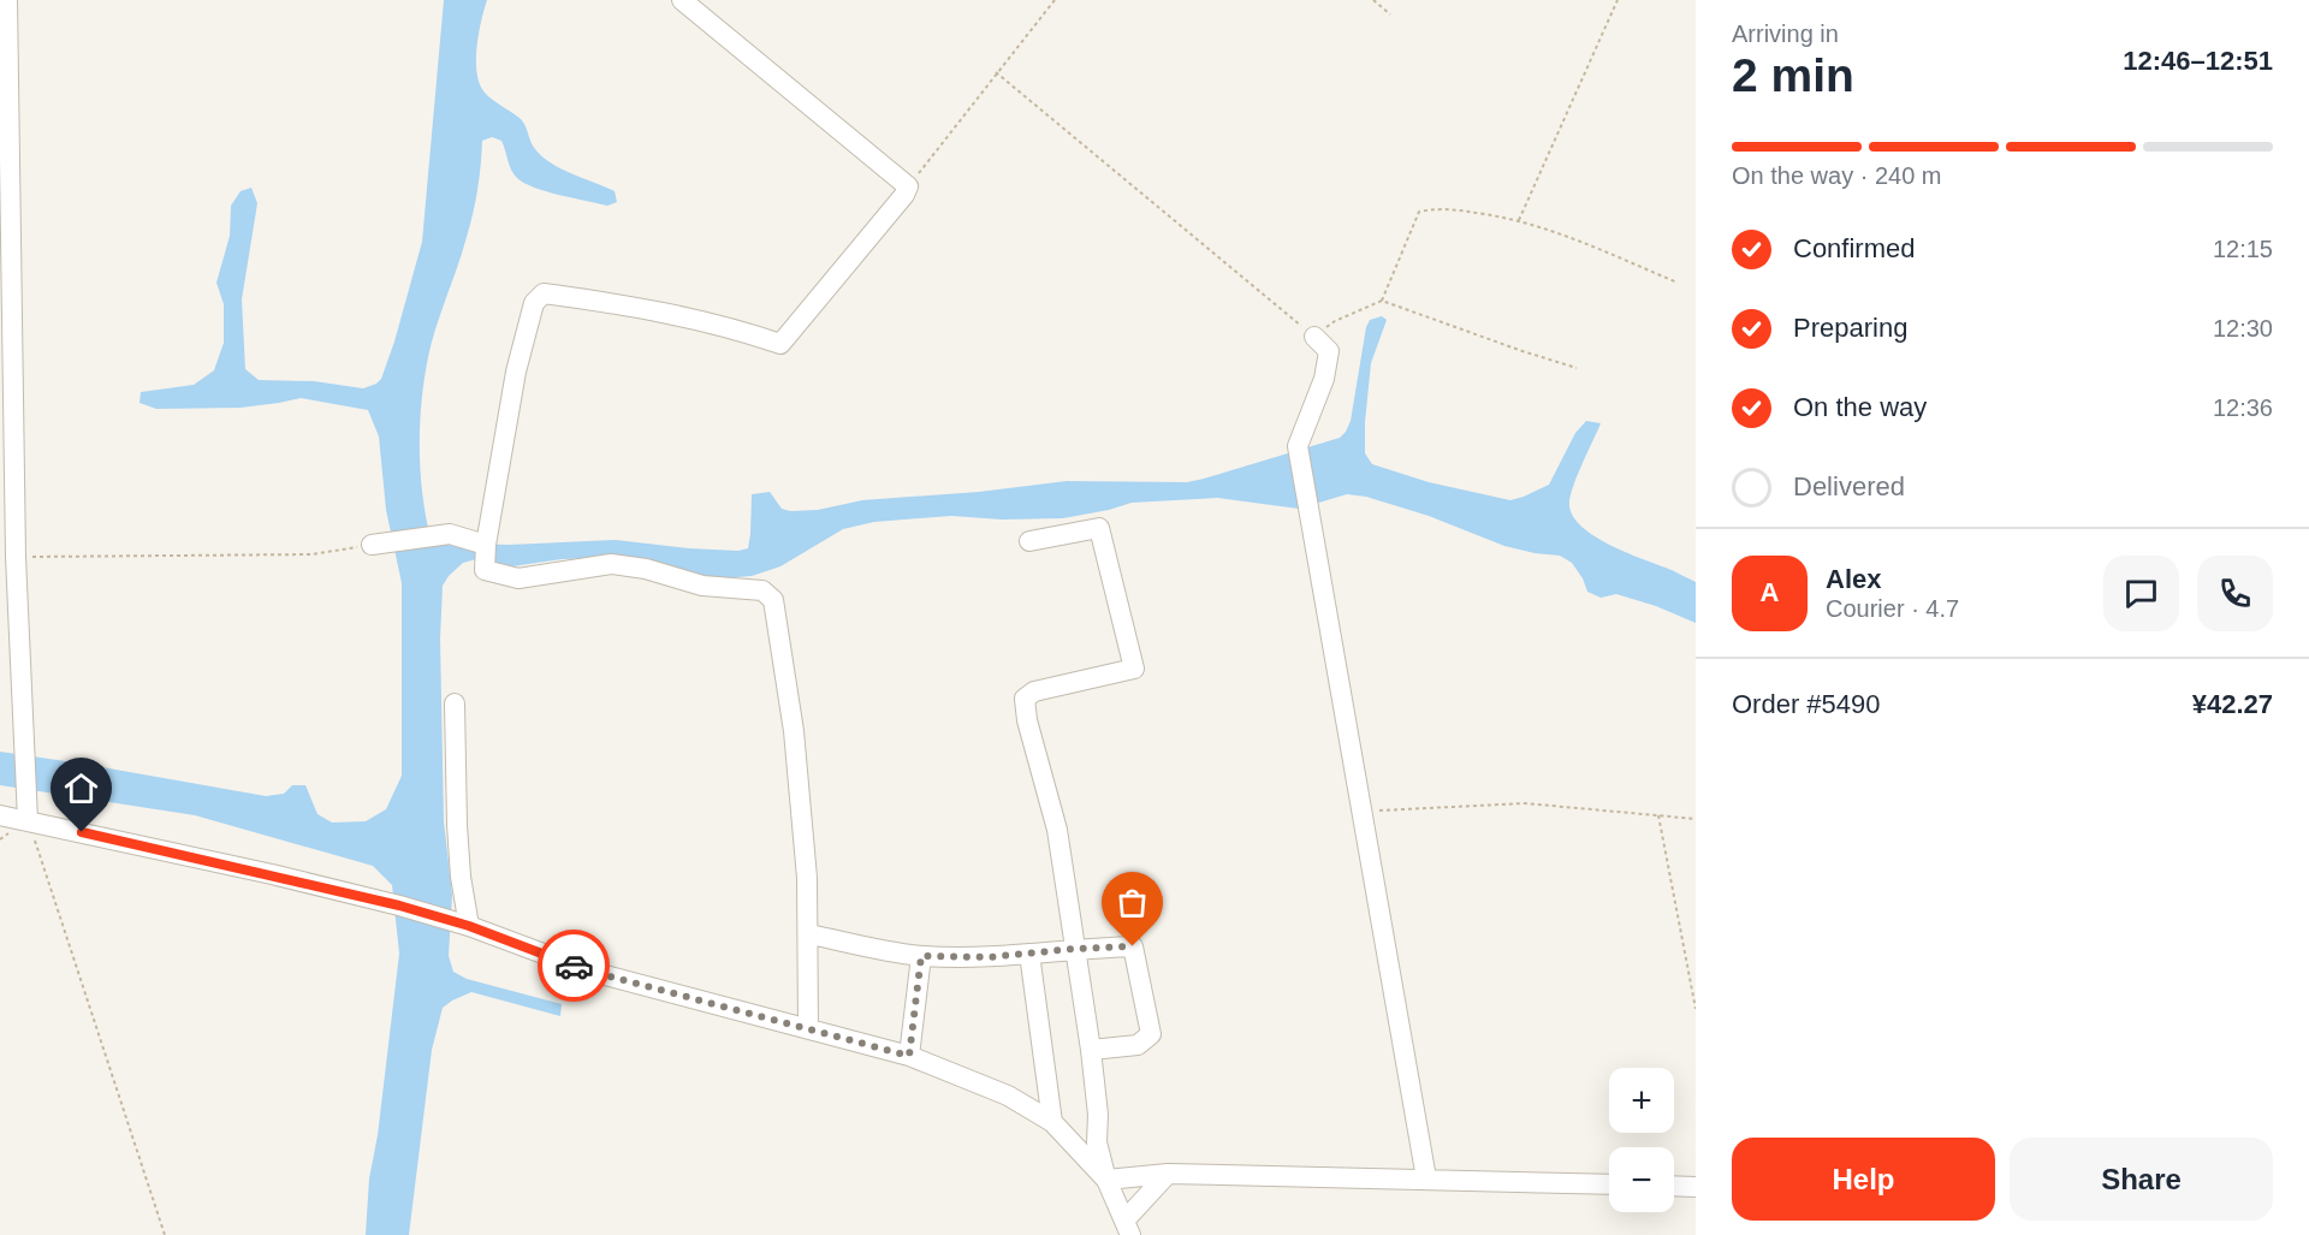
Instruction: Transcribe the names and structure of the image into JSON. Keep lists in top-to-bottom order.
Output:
{
  "page": {
    "heading": ["2 min", "Arriving in", "12:46–12:51"],
    "panel": [
      "Alex",
      "Courier · 4.7",
      "Order #5490",
      "¥42.27"
    ],
    "bar": "On the way · 240 m",
    "list": [
      ["Confirmed", "12:15"],
      ["Preparing", "12:30"],
      ["On the way", "12:36"],
      "Delivered"
    ],
    "round": "A",
    "map_buttons": ["+", "−"],
    "buttons": ["Help", "Share"]
  }
}
